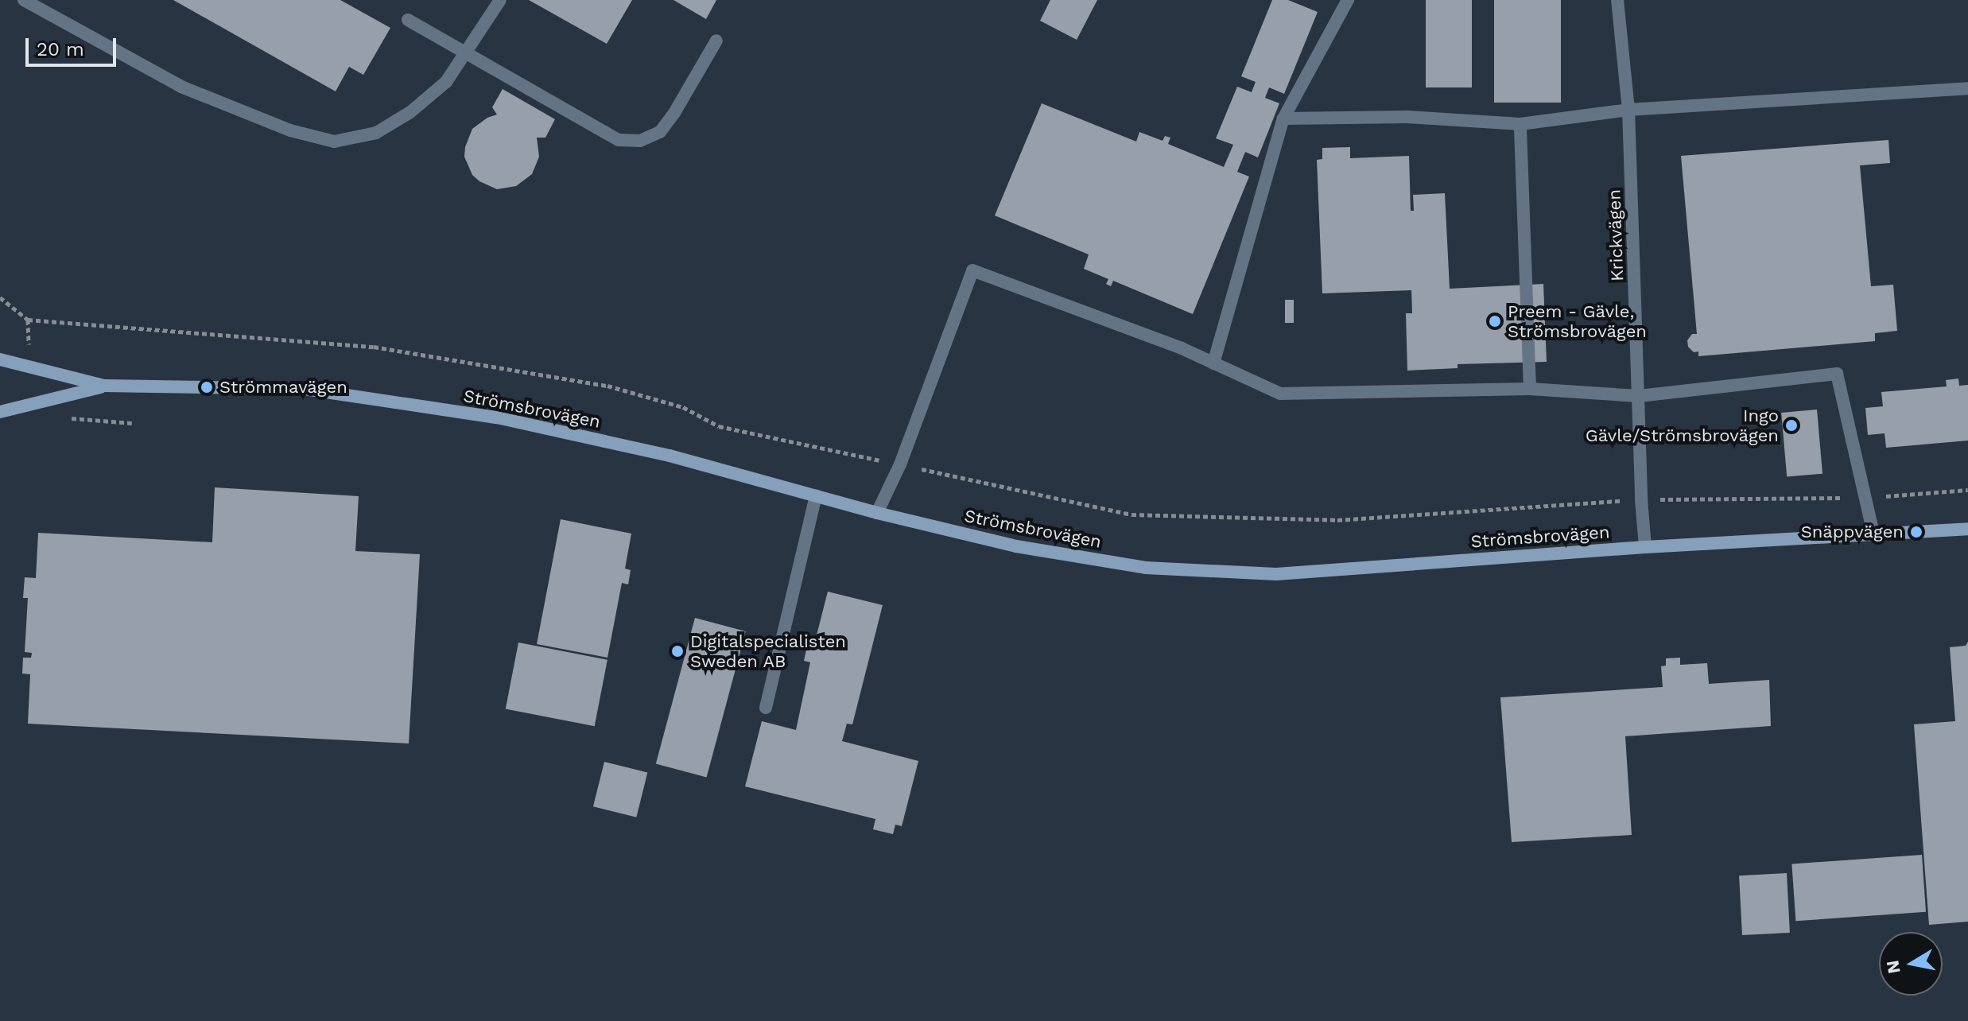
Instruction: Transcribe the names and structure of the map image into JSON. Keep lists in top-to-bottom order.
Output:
{
  "streets": {
    "main road": ["Strömsbrovägen"],
    "street": ["Krickvägen"]
  },
  "crossings": [
    ["Krickvägen", "Strömsbrovägen"]
  ],
  "places": [
    "Preem - Gävle, Strömsbrovägen",
    "Strömmavägen",
    "Ingo Gävle/Strömsbrovägen",
    "Snäppvägen",
    "Digitalspecialisten Sweden AB"
  ],
  "scale_bar": "20 m",
  "north": "left"
}
